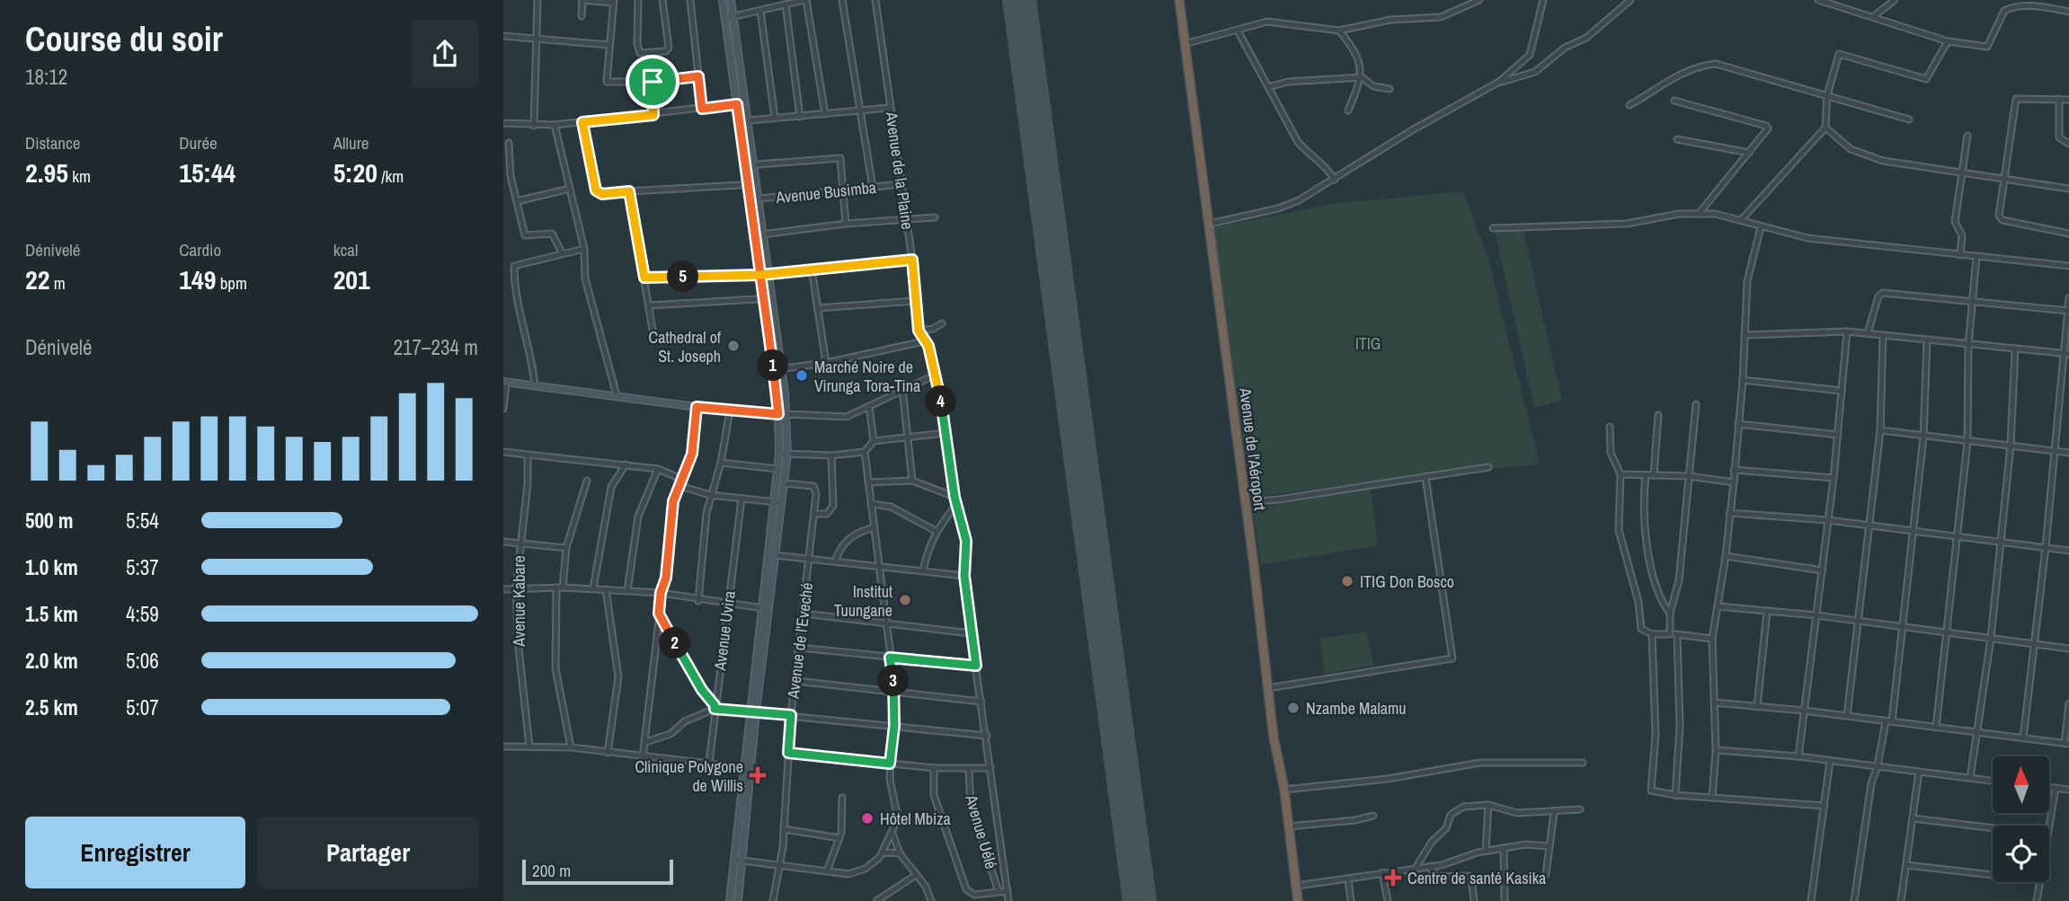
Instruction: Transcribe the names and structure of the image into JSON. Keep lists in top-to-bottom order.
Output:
{
  "streets": {
    "highway": ["Avenue de l'Aéroport"],
    "street": [
      "Avenue de la Plaine",
      "Avenue Busimba",
      "Avenue Kabare",
      "Avenue Uvira",
      "Avenue de l'Eveché",
      "Avenue Uélé"
    ]
  },
  "crossings": [
    ["Avenue de la Plaine", "Avenue Busimba"]
  ],
  "parks": ["ITIG"],
  "places": {
    "other": [
      "Cathedral of St. Joseph",
      "Marché Noire de Virunga Tora-Tina",
      "ITIG Don Bosco",
      "Institut Tuungane",
      "Nzambe Malamu",
      "Hôtel Mbiza"
    ],
    "health": ["Clinique Polygone de Willis", "Centre de santé Kasika"]
  },
  "scale_bar": "200 m",
  "north": "top",
  "page": {
    "heading": ["Course du soir", "18:12"],
    "stats": [
      ["Distance", "2.95 km"],
      ["Durée", "15:44"],
      ["Allure", "5:20 /km"],
      ["Dénivelé", "22 m"],
      ["Cardio", "149 bpm"],
      ["kcal", "201"]
    ],
    "pins": [
      "5",
      "1",
      "4",
      "2",
      "3"
    ],
    "chart": ["Dénivelé", "217–234 m"],
    "list": [
      {
        "name": "500 m",
        "note": "5:54"
      },
      {
        "name": "1.0 km",
        "note": "5:37"
      },
      {
        "name": "1.5 km",
        "note": "4:59"
      },
      {
        "name": "2.0 km",
        "note": "5:06"
      },
      {
        "name": "2.5 km",
        "note": "5:07"
      }
    ],
    "buttons": ["Enregistrer", "Partager"],
    "scale": "200 m"
  }
}
